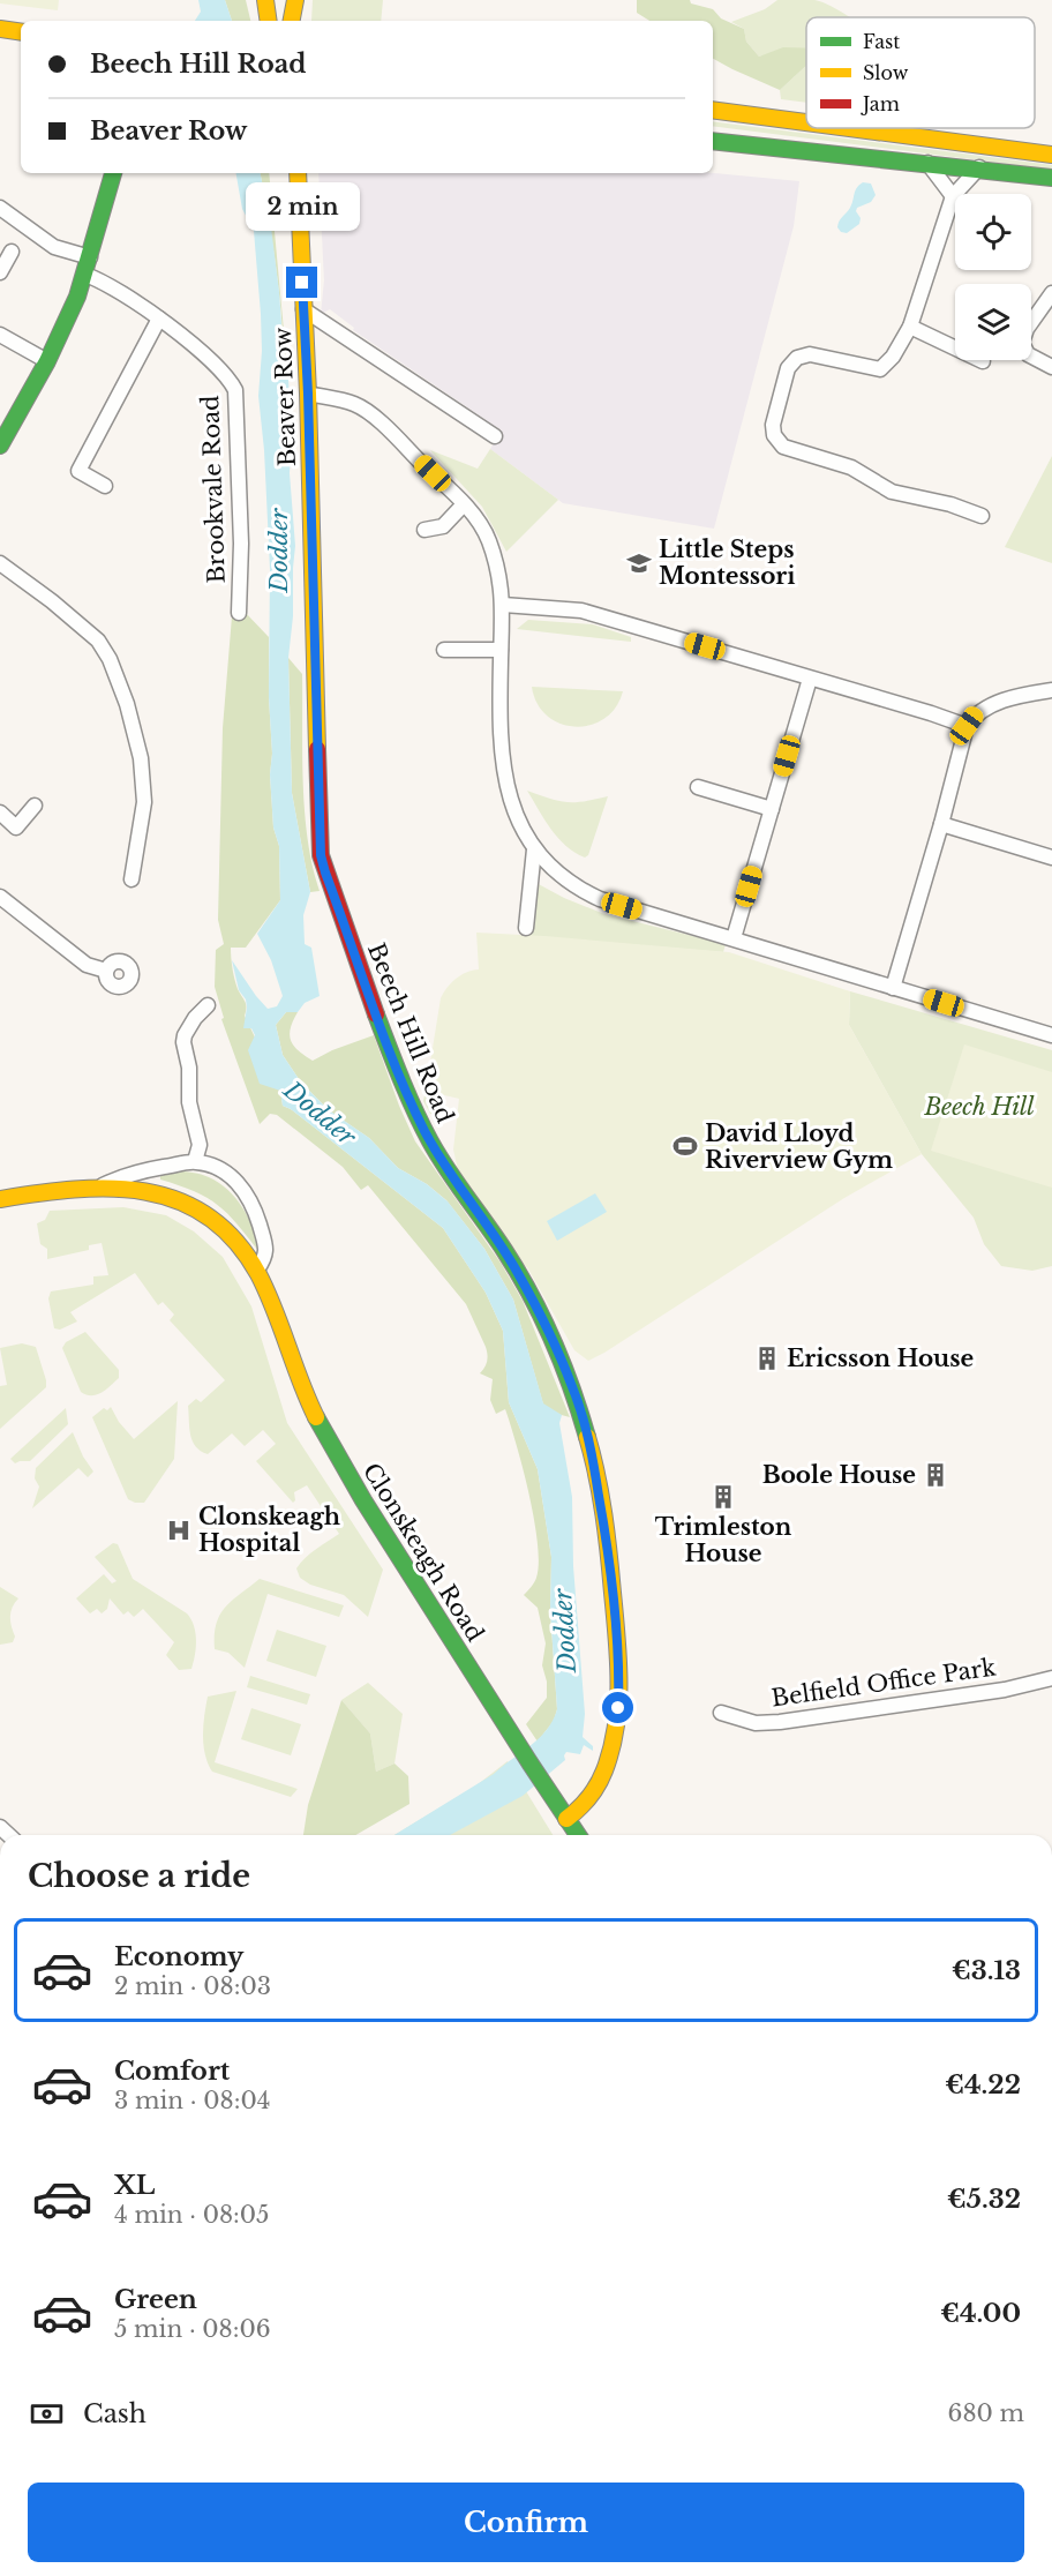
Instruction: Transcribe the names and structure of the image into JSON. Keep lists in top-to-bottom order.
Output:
{
  "streets": {
    "main road": ["Beaver Row", "Beech Hill Road", "Clonskeagh Road"],
    "street": ["Brookvale Road", "Belfield Office Park"]
  },
  "crossings": [
    ["Beaver Row", "Beech Hill Road"],
    ["Beech Hill Road", "Clonskeagh Road"]
  ],
  "water": ["Dodder"],
  "parks": ["Beech Hill"],
  "places": {
    "school or university": ["Little Steps Montessori"],
    "sports": ["David Lloyd Riverview Gym"],
    "building": ["Ericsson House", "Boole House", "Trimleston House"],
    "hospital": ["Clonskeagh Hospital"]
  },
  "legend": ["Fast", "Slow", "Jam"],
  "page": {
    "banner": ["Beech Hill Road", "Beaver Row"],
    "bubble": "2 min",
    "heading": "Choose a ride",
    "list": [
      {
        "name": "Economy",
        "note": "2 min · 08:03",
        "value": "€3.13"
      },
      {
        "name": "Comfort",
        "note": "3 min · 08:04",
        "value": "€4.22"
      },
      {
        "name": "XL",
        "note": "4 min · 08:05",
        "value": "€5.32"
      },
      {
        "name": "Green",
        "note": "5 min · 08:06",
        "value": "€4.00"
      }
    ],
    "pay": ["Cash", "680 m"],
    "buttons": "Confirm"
  }
}
